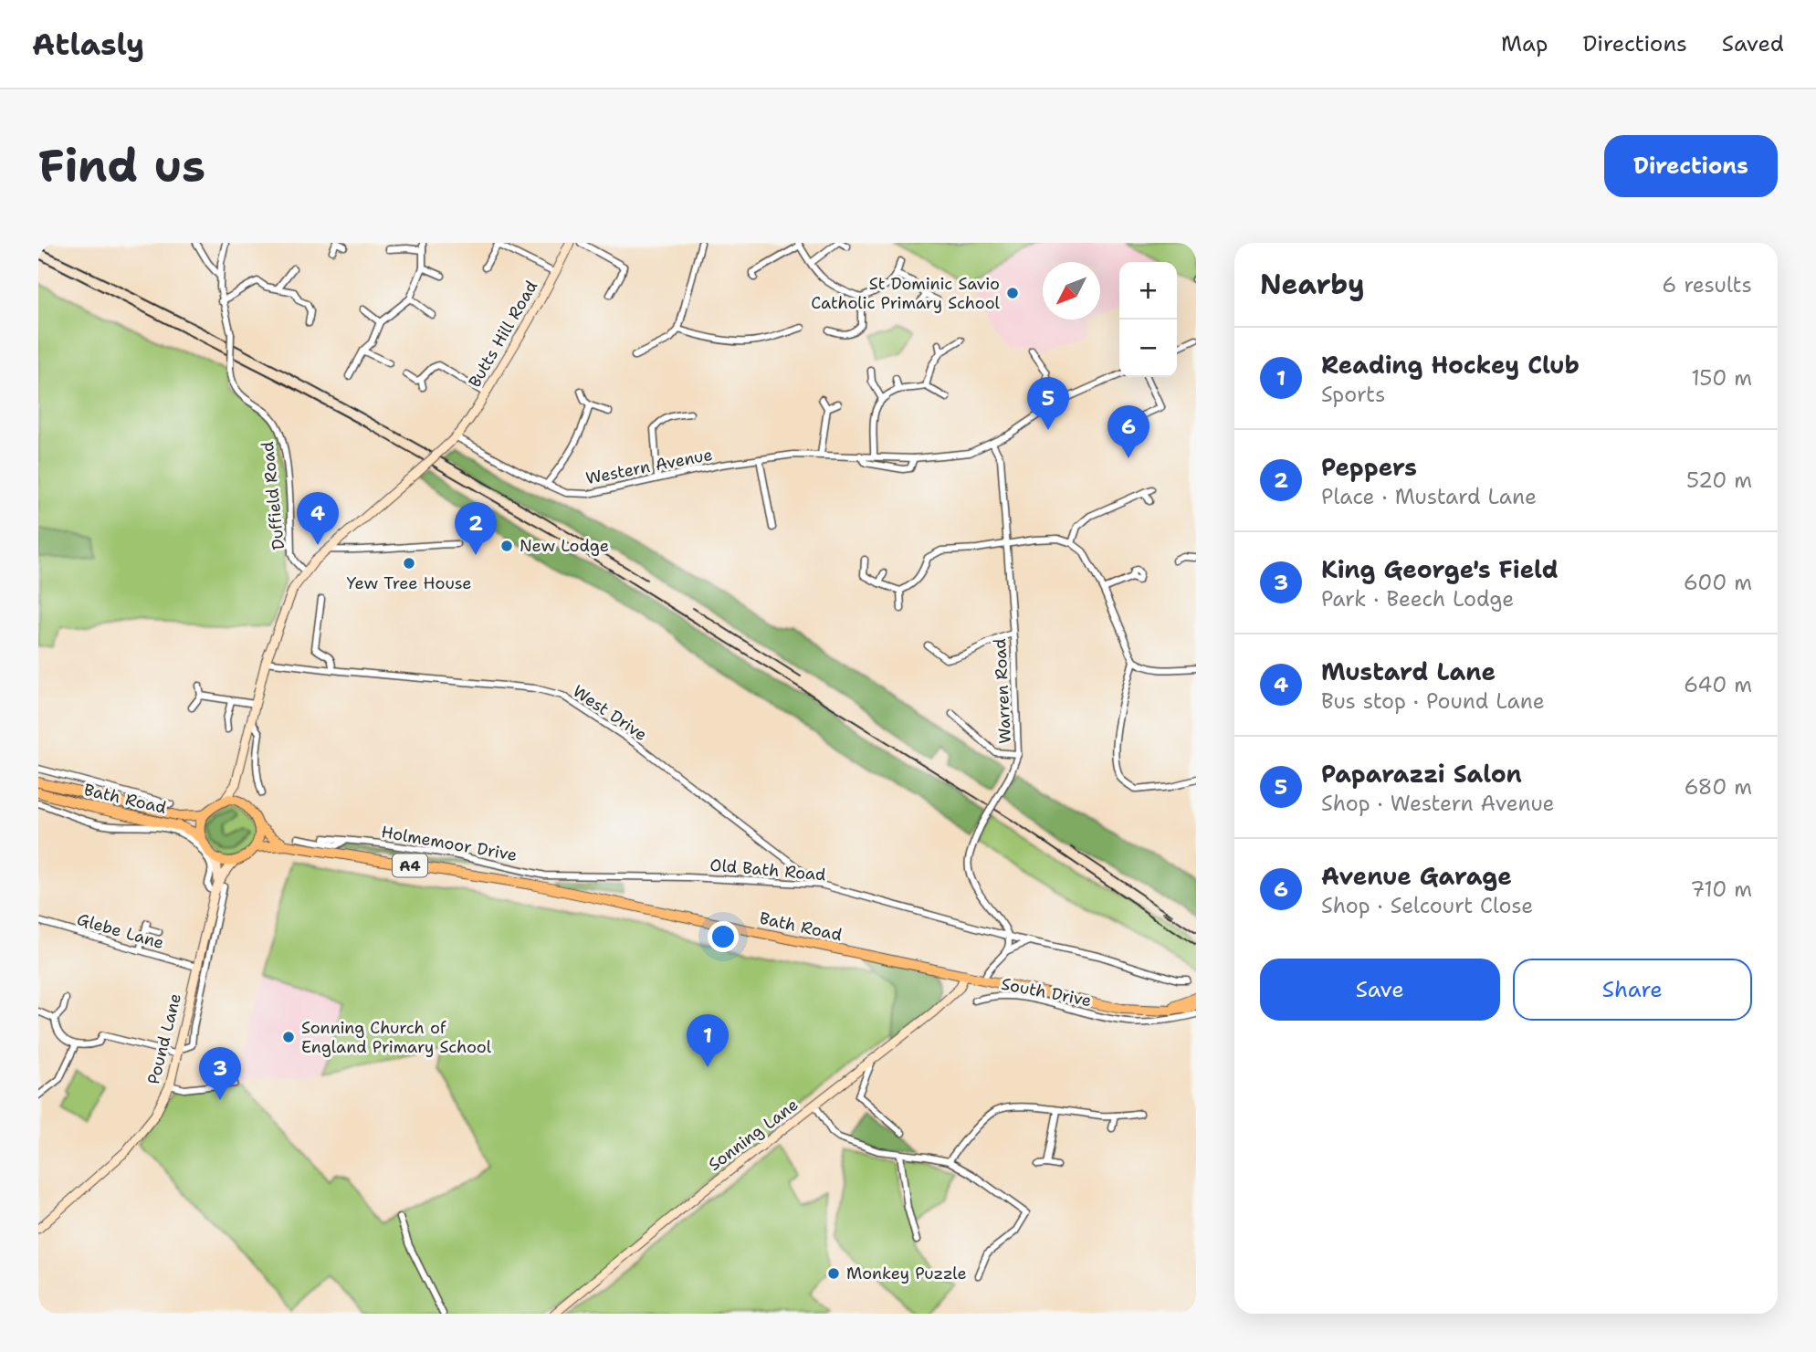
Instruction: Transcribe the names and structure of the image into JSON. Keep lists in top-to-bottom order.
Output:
{
  "streets": {
    "main road": ["Bath Road", "A4"],
    "street": [
      "Butts Hill Road",
      "Western Avenue",
      "Duffield Road",
      "Warren Road",
      "West Drive",
      "Holmemoor Drive",
      "Old Bath Road",
      "Glebe Lane",
      "South Drive",
      "Pound Lane",
      "Sonning Lane"
    ]
  },
  "crossings": [
    ["Butts Hill Road", "Western Avenue"],
    ["Western Avenue", "Warren Road"],
    ["Warren Road", "Old Bath Road"],
    ["West Drive", "Old Bath Road"],
    ["Bath Road", "Holmemoor Drive"],
    ["Bath Road", "A4"],
    ["Bath Road", "Pound Lane"],
    ["Bath Road", "Sonning Lane"],
    ["Holmemoor Drive", "Old Bath Road"],
    ["Glebe Lane", "Pound Lane"]
  ],
  "places": [
    "St Dominic Savio Catholic Primary School",
    "New Lodge",
    "Yew Tree House",
    "Sonning Church of England Primary School",
    "Monkey Puzzle"
  ],
  "north": "bottom left",
  "page": {
    "header": "Atlasly",
    "nav": ["Map", "Directions", "Saved"],
    "buttons": [
      "Directions",
      ["Save", "Share"]
    ],
    "title": "Find us",
    "heading": ["Nearby", "6 results"],
    "map_buttons": ["+", "−"],
    "list": [
      {
        "mark": "1",
        "name": "Reading Hockey Club",
        "note": "Sports",
        "value": "150 m"
      },
      {
        "mark": "2",
        "name": "Peppers",
        "note": "Place · Mustard Lane",
        "value": "520 m"
      },
      {
        "mark": "3",
        "name": "King George's Field",
        "note": "Park · Beech Lodge",
        "value": "600 m"
      },
      {
        "mark": "4",
        "name": "Mustard Lane",
        "note": "Bus stop · Pound Lane",
        "value": "640 m"
      },
      {
        "mark": "5",
        "name": "Paparazzi Salon",
        "note": "Shop · Western Avenue",
        "value": "680 m"
      },
      {
        "mark": "6",
        "name": "Avenue Garage",
        "note": "Shop · Selcourt Close",
        "value": "710 m"
      }
    ],
    "pins": [
      "5",
      "6",
      "4",
      "2",
      "1",
      "3"
    ]
  }
}
